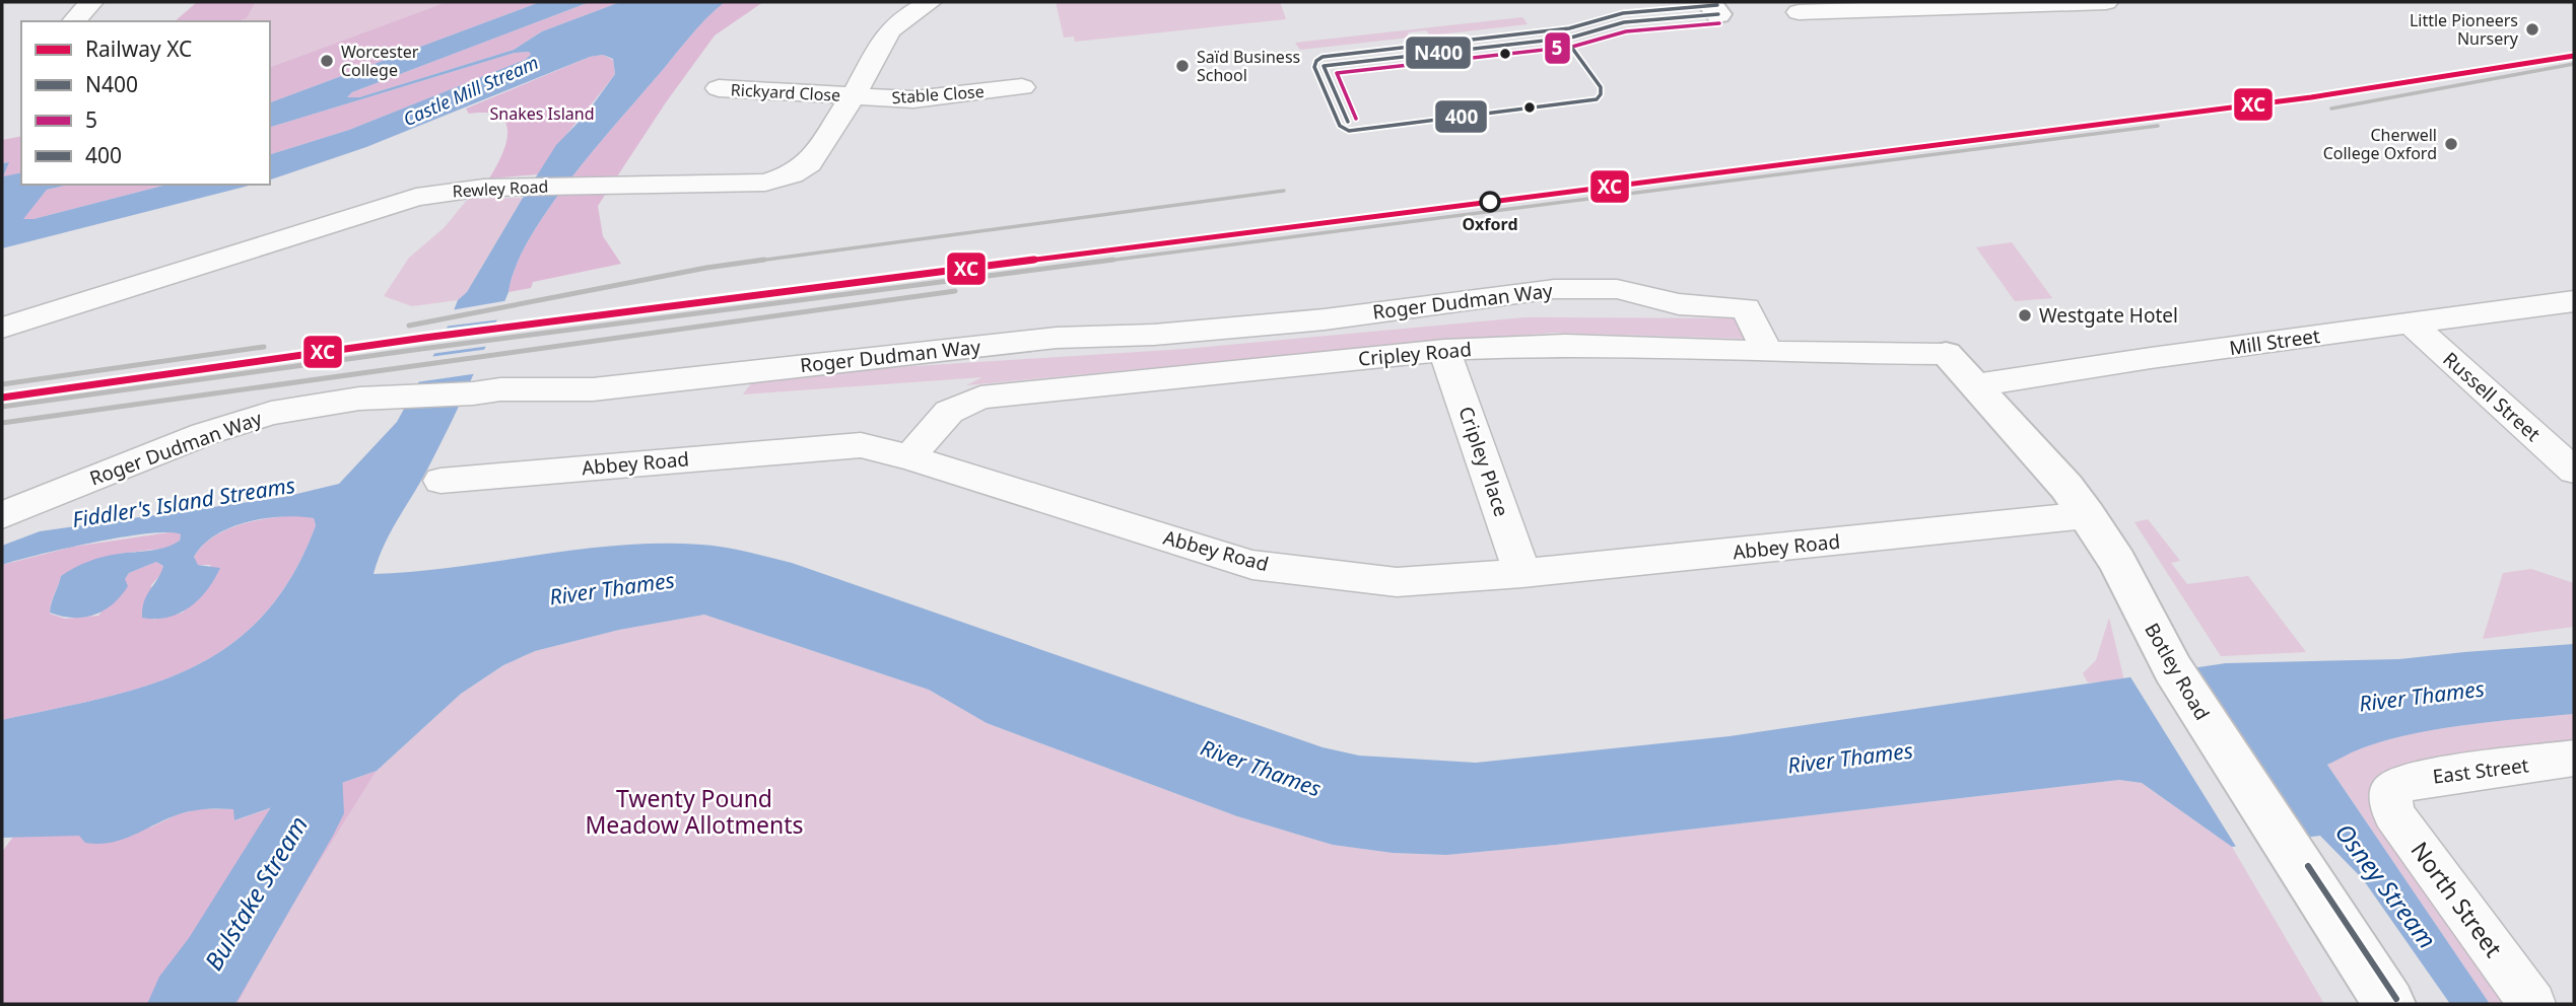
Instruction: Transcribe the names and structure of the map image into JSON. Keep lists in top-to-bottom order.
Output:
{
  "streets": {
    "main road": ["Botley Road"],
    "street": [
      "Rickyard Close",
      "Stable Close",
      "Rewley Road",
      "Roger Dudman Way",
      "Mill Street",
      "Cripley Road",
      "Russell Street",
      "Cripley Place",
      "Abbey Road",
      "East Street",
      "North Street"
    ]
  },
  "crossings": [
    ["Rickyard Close", "Stable Close"],
    ["Rickyard Close", "Rewley Road"],
    ["Stable Close", "Rewley Road"],
    ["Roger Dudman Way", "Cripley Road"],
    ["Mill Street", "Russell Street"],
    ["Mill Street", "Botley Road"],
    ["Cripley Road", "Cripley Place"],
    ["Cripley Road", "Abbey Road"],
    ["Cripley Road", "Botley Road"],
    ["Cripley Place", "Abbey Road"],
    ["Abbey Road", "Botley Road"],
    ["East Street", "North Street"]
  ],
  "water": [
    "Castle Mill Stream",
    "Fiddler's Island Streams",
    "River Thames",
    "Osney Stream",
    "Bulstake Stream"
  ],
  "parks": ["Snakes Island", "Twenty Pound Meadow Allotments"],
  "places": [
    "Little Pioneers Nursery",
    "Worcester College",
    "Saïd Business School",
    "Cherwell College Oxford",
    "Oxford",
    "Westgate Hotel"
  ],
  "lines": [
    "transit line 400",
    "transit line N400",
    "transit line 5",
    "rail line XC"
  ],
  "legend": [
    "Railway XC",
    "N400",
    "5",
    "400"
  ]
}
